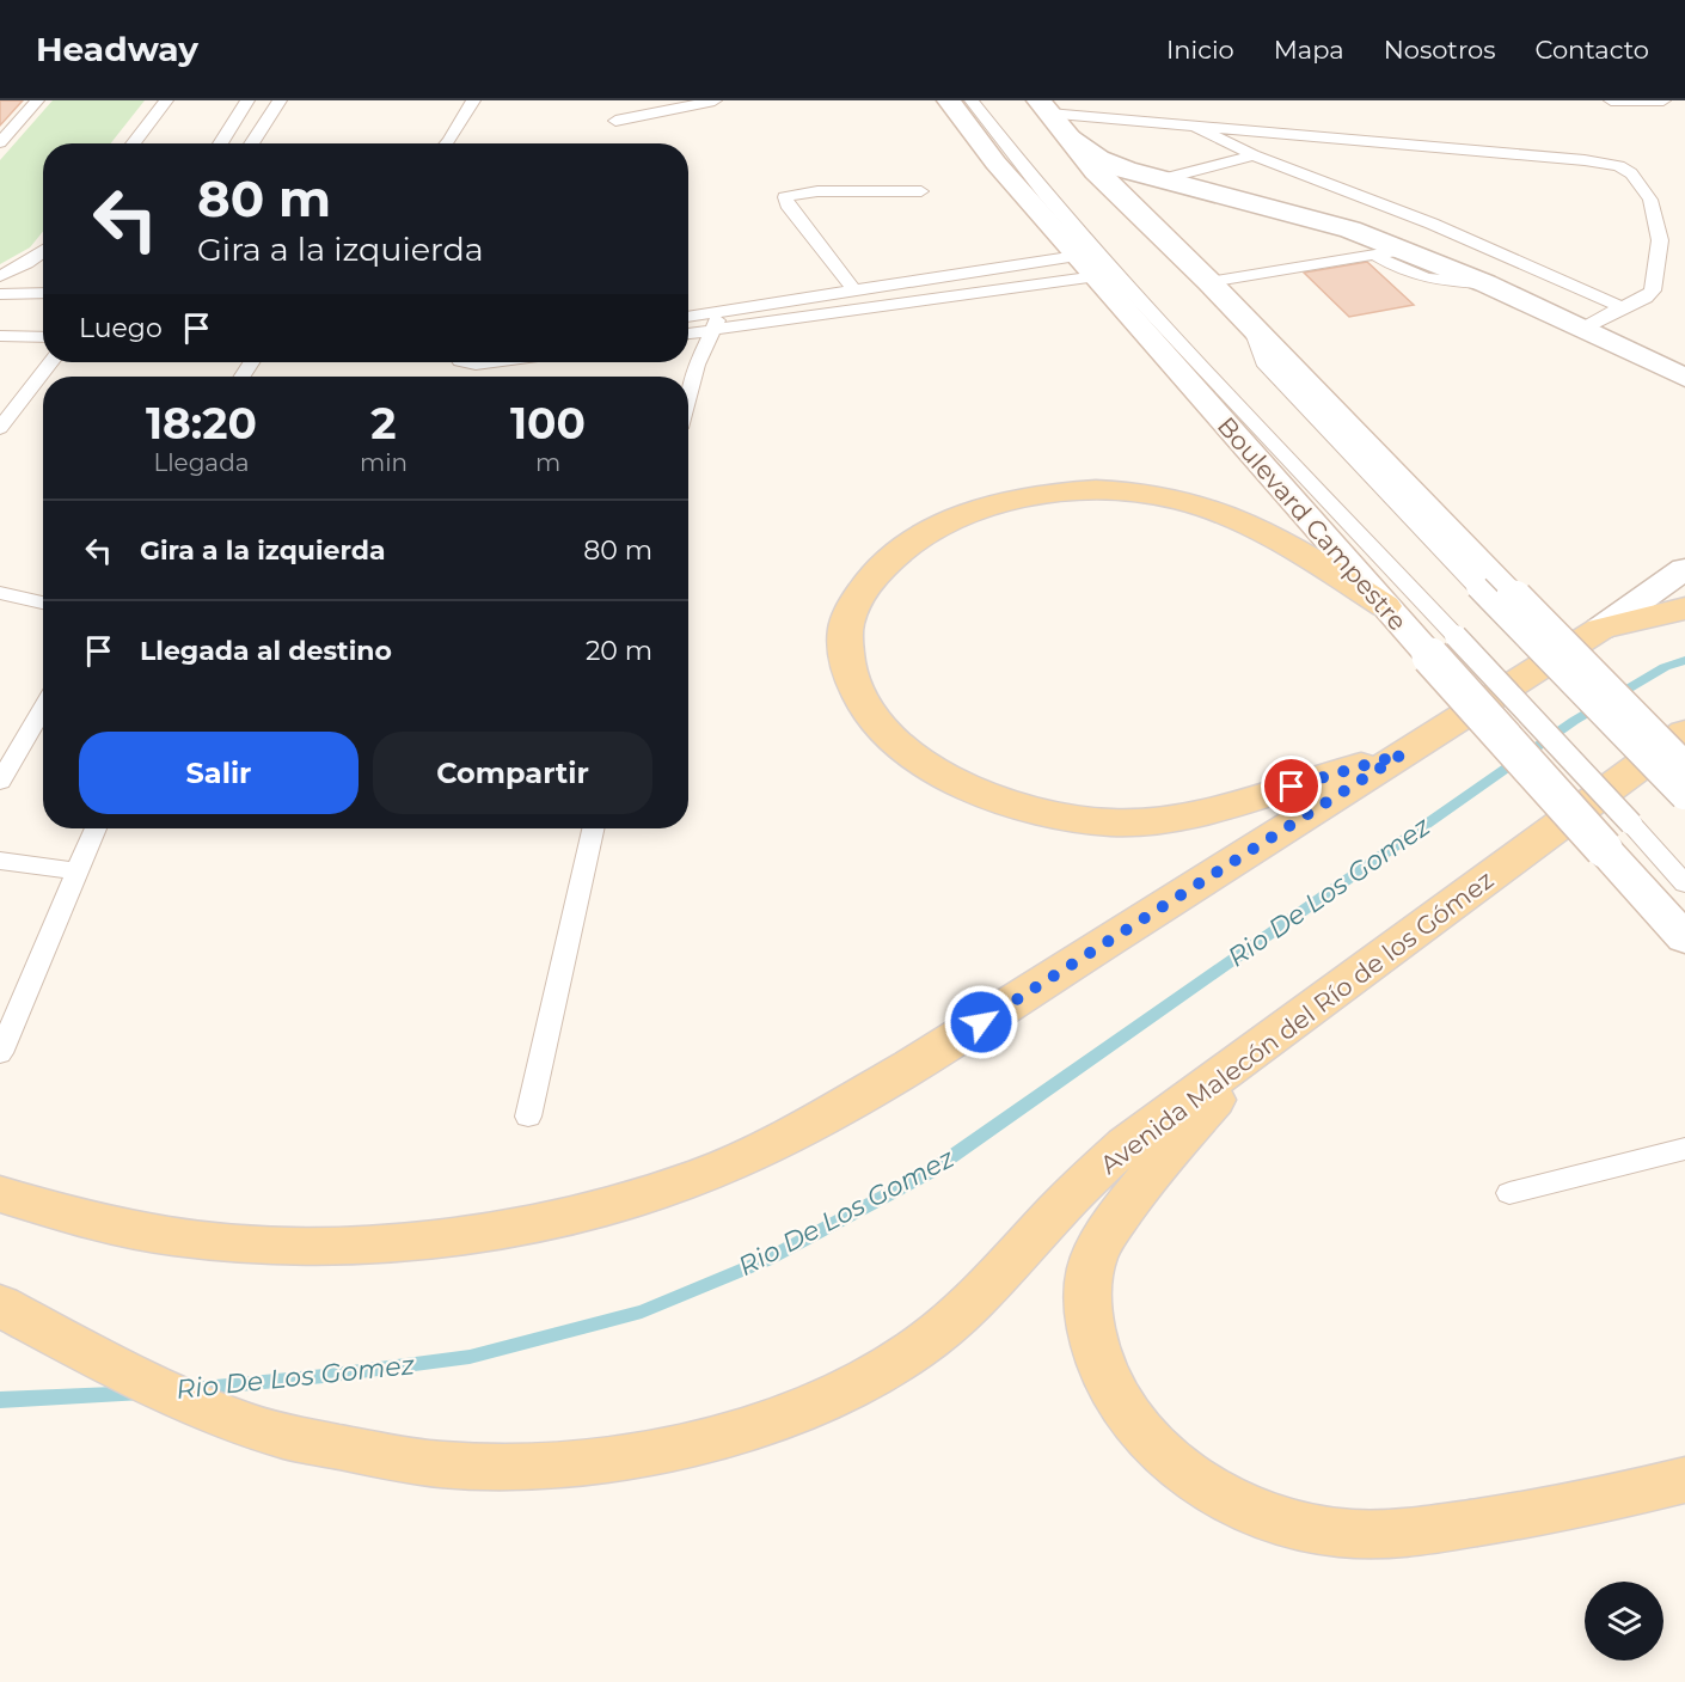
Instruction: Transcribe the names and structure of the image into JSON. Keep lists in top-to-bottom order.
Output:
{
  "streets": {
    "main road": ["Boulevard Campestre", "Avenida Malecón del Río de los Gómez"]
  },
  "water": ["Rio De Los Gomez"],
  "page": {
    "header": "Headway",
    "nav": [
      "Inicio",
      "Mapa",
      "Nosotros",
      "Contacto"
    ],
    "turn": ["80 m", "Gira a la izquierda"],
    "then": "Luego",
    "eta": [
      "18:20",
      "Llegada",
      "2",
      "min",
      "100",
      "m"
    ],
    "list": [
      {
        "name": "Gira a la izquierda",
        "value": "80 m"
      },
      {
        "name": "Llegada al destino",
        "value": "20 m"
      }
    ],
    "buttons": ["Salir", "Compartir"]
  }
}
